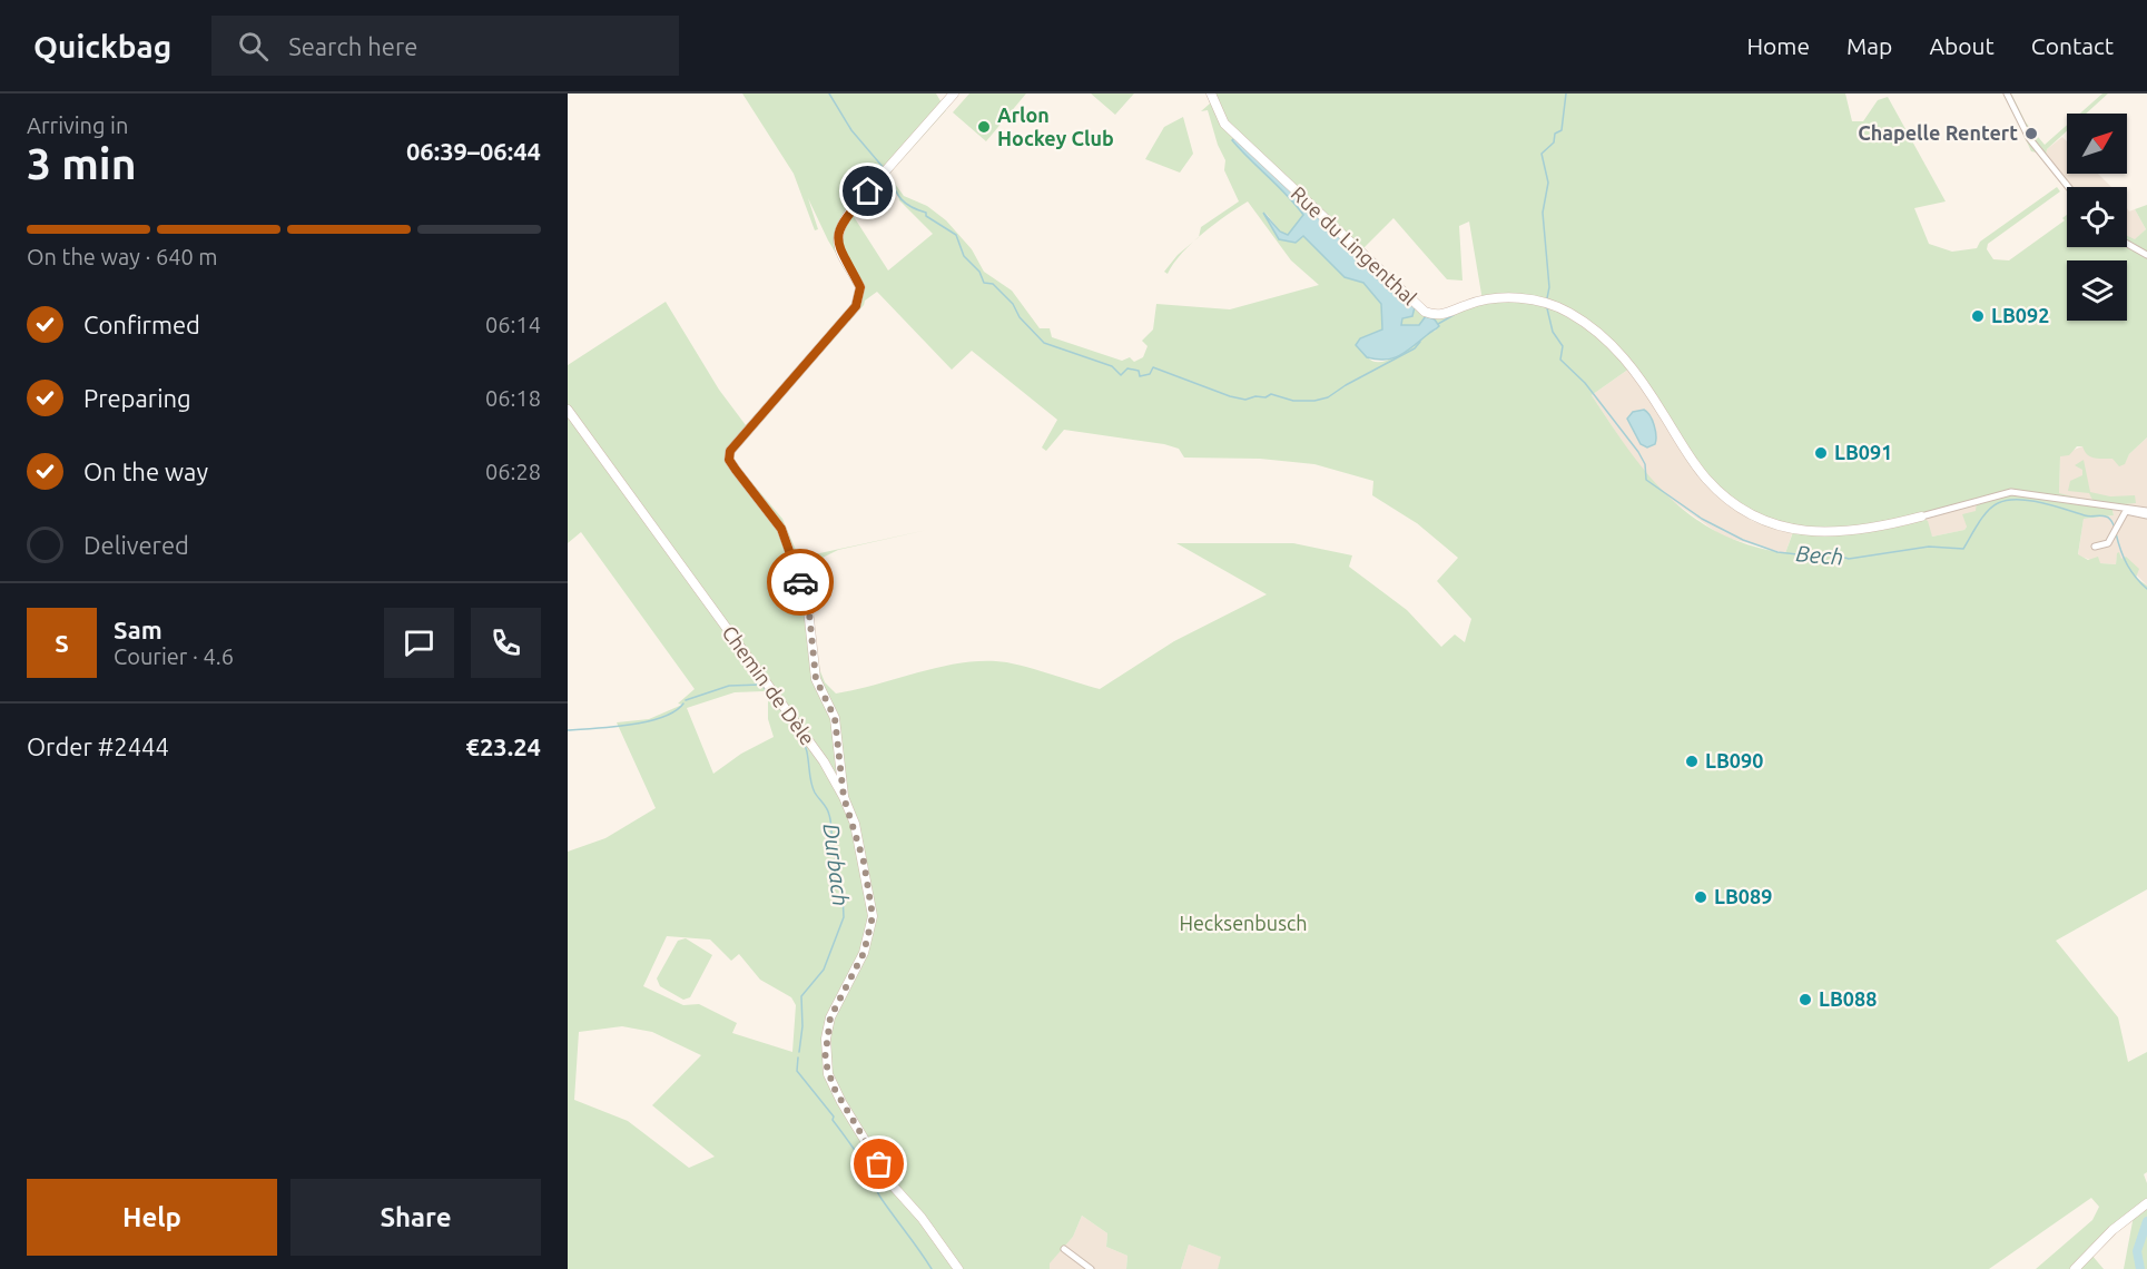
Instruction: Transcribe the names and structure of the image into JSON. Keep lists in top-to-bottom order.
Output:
{
  "streets": {
    "street": ["Rue du Lingenthal", "Chemin de Dèle"]
  },
  "water": ["Bech", "Durbach"],
  "parks": ["Hecksenbusch"],
  "places": [
    "Arlon Hockey Club",
    "Chapelle Rentert",
    "LB092",
    "LB091",
    "LB090",
    "LB089",
    "LB088"
  ],
  "north": "top right",
  "page": {
    "header": "Quickbag",
    "search": "Search here",
    "nav": [
      "Home",
      "Map",
      "About",
      "Contact"
    ],
    "heading": ["3 min", "Arriving in", "06:39–06:44"],
    "panel": [
      "Sam",
      "Courier · 4.6",
      "Order #2444",
      "€23.24"
    ],
    "bar": "On the way · 640 m",
    "list": [
      ["Confirmed", "06:14"],
      ["Preparing", "06:18"],
      ["On the way", "06:28"],
      "Delivered"
    ],
    "round": "S",
    "buttons": ["Help", "Share"]
  }
}
